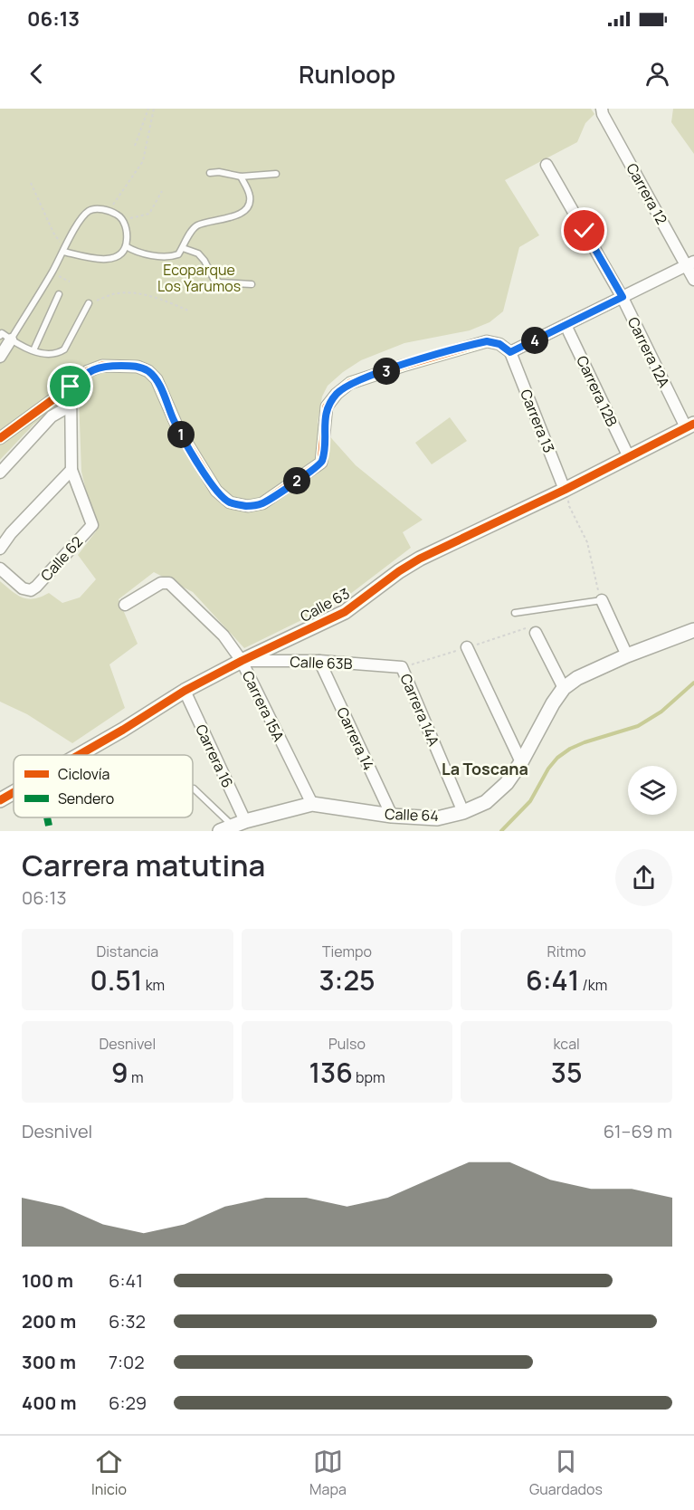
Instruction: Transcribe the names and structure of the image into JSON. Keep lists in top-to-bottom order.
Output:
{
  "streets": {
    "street": [
      "Carrera 12",
      "Carrera 12A",
      "Carrera 12B",
      "Carrera 13",
      "Calle 62",
      "Calle 63",
      "Calle 63B",
      "Carrera 15A",
      "Carrera 14A",
      "Carrera 14",
      "Carrera 16",
      "Calle 64"
    ]
  },
  "crossings": [
    ["Carrera 12A", "Calle 63"],
    ["Carrera 12B", "Calle 63"],
    ["Carrera 13", "Calle 63"],
    ["Calle 63", "Calle 63B"],
    ["Calle 63", "Carrera 15A"],
    ["Calle 63", "Carrera 16"],
    ["Calle 63B", "Carrera 15A"],
    ["Calle 63B", "Carrera 14A"],
    ["Calle 63B", "Carrera 14"],
    ["Carrera 15A", "Calle 64"],
    ["Carrera 14A", "Calle 64"],
    ["Carrera 14", "Calle 64"],
    ["Carrera 16", "Calle 64"]
  ],
  "districts": ["La Toscana"],
  "parks": ["Ecoparque Los Yarumos"],
  "legend": ["Ciclovía", "Sendero"],
  "page": {
    "status": "06:13",
    "header": "Runloop",
    "pins": [
      "4",
      "3",
      "1",
      "2"
    ],
    "heading": ["Carrera matutina", "06:13"],
    "stats": [
      ["Distancia", "0.51 km"],
      ["Tiempo", "3:25"],
      ["Ritmo", "6:41 /km"],
      ["Desnivel", "9 m"],
      ["Pulso", "136 bpm"],
      ["kcal", "35"]
    ],
    "chart": ["Desnivel", "61–69 m"],
    "list": [
      {
        "name": "100 m",
        "note": "6:41"
      },
      {
        "name": "200 m",
        "note": "6:32"
      },
      {
        "name": "300 m",
        "note": "7:02"
      },
      {
        "name": "400 m",
        "note": "6:29"
      }
    ],
    "tabs": ["Inicio", "Mapa", "Guardados"]
  }
}
